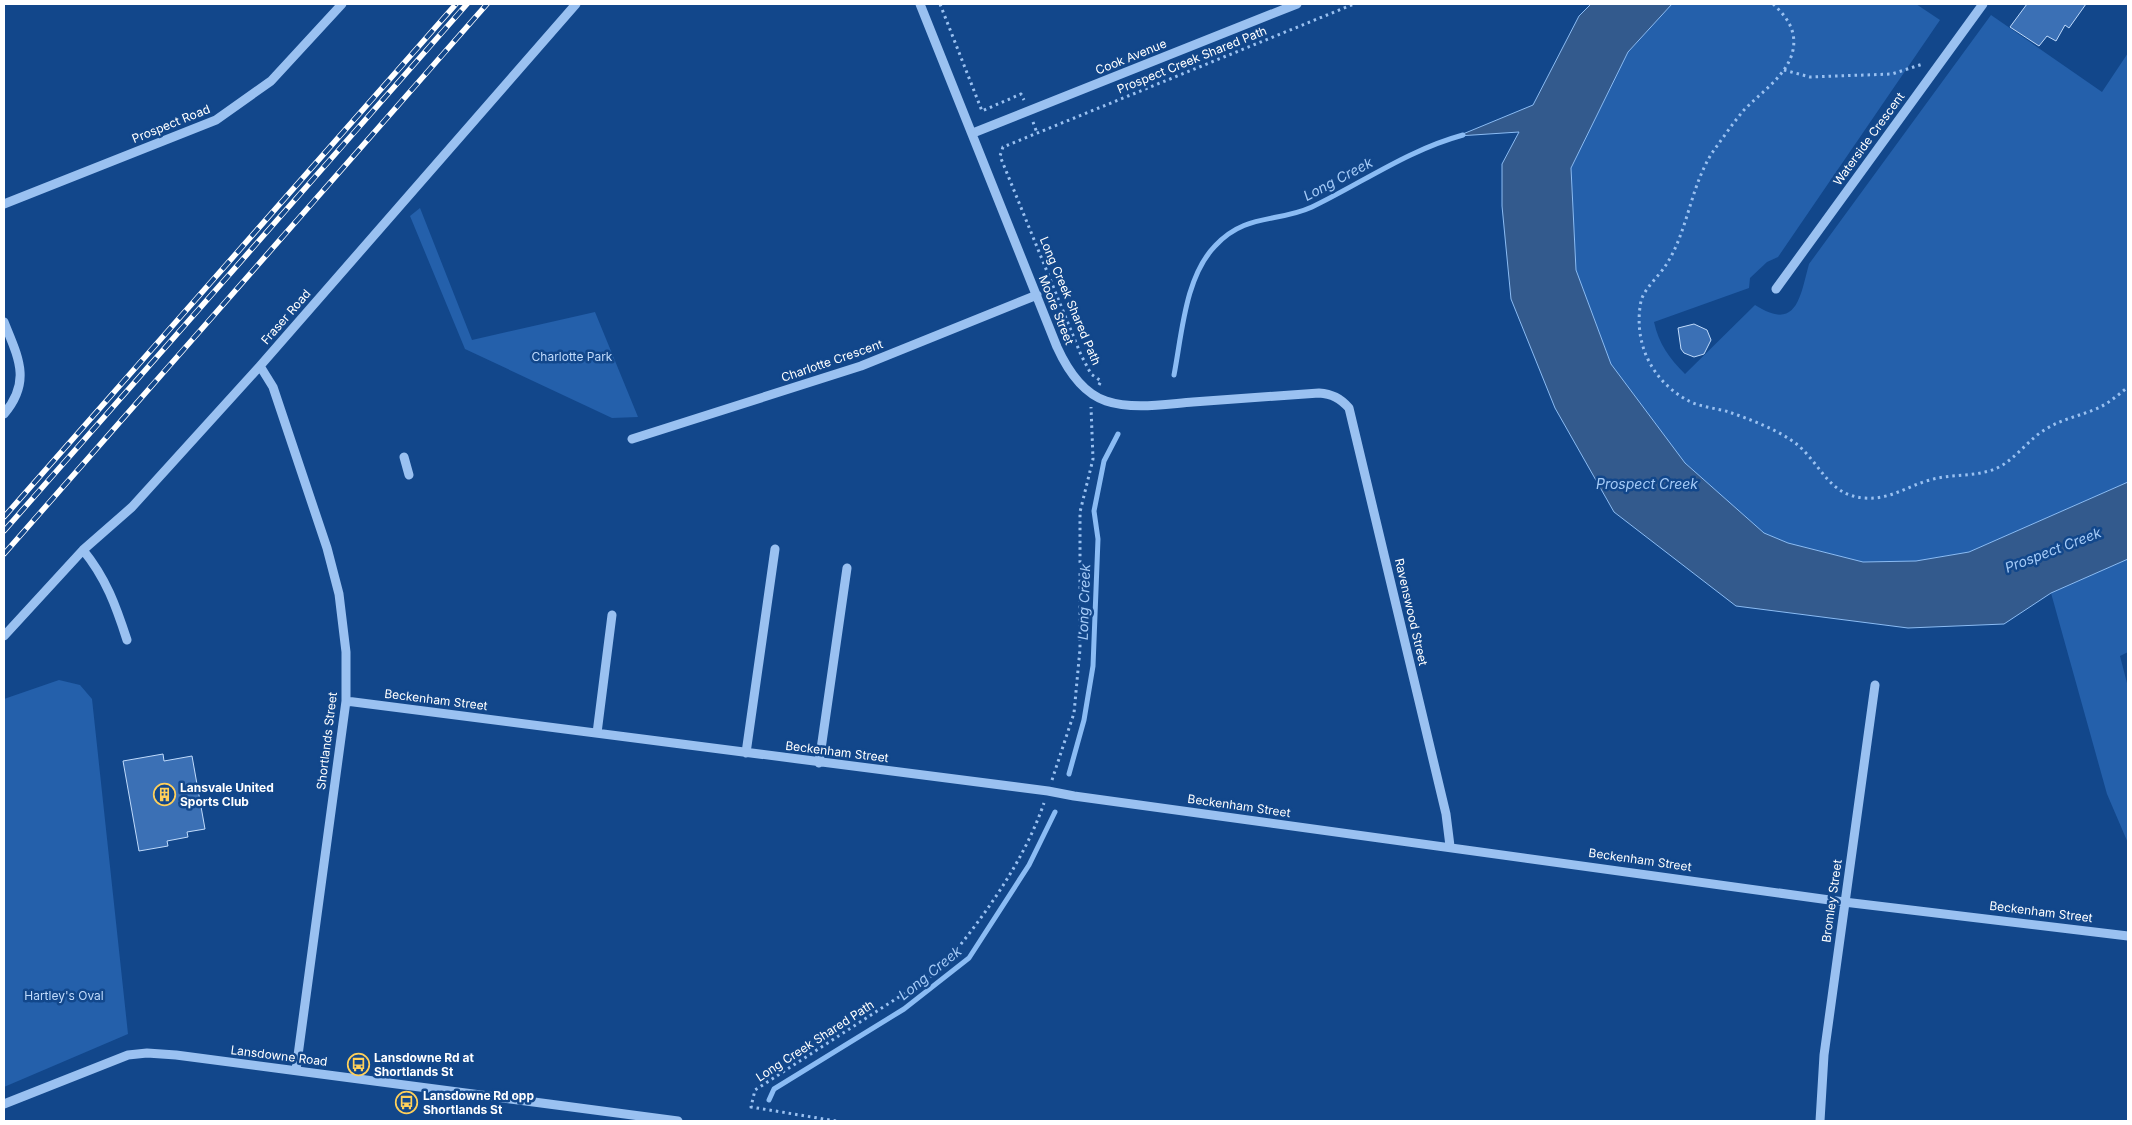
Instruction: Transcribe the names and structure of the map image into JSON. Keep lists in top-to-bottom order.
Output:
{
  "streets": {
    "street": [
      "Cook Avenue",
      "Prospect Road",
      "Waterside Crescent",
      "Moore Street",
      "Fraser Road",
      "Charlotte Crescent",
      "Ravenswood Street",
      "Beckenham Street",
      "Shortlands Street",
      "Bromley Street",
      "Lansdowne Road"
    ],
    "path": ["Prospect Creek Shared Path", "Long Creek Shared Path"]
  },
  "crossings": [
    ["Cook Avenue", "Moore Street"],
    ["Prospect Creek Shared Path", "Long Creek Shared Path"],
    ["Moore Street", "Charlotte Crescent"],
    ["Moore Street", "Ravenswood Street"],
    ["Fraser Road", "Shortlands Street"],
    ["Ravenswood Street", "Beckenham Street"],
    ["Beckenham Street", "Shortlands Street"],
    ["Beckenham Street", "Bromley Street"],
    ["Shortlands Street", "Lansdowne Road"]
  ],
  "water": ["Long Creek", "Prospect Creek"],
  "parks": ["Charlotte Park", "Hartley's Oval"],
  "places": {
    "building": ["Lansvale United Sports Club"],
    "bus stop": ["Lansdowne Rd at Shortlands St", "Lansdowne Rd opp Shortlands St"]
  }
}
